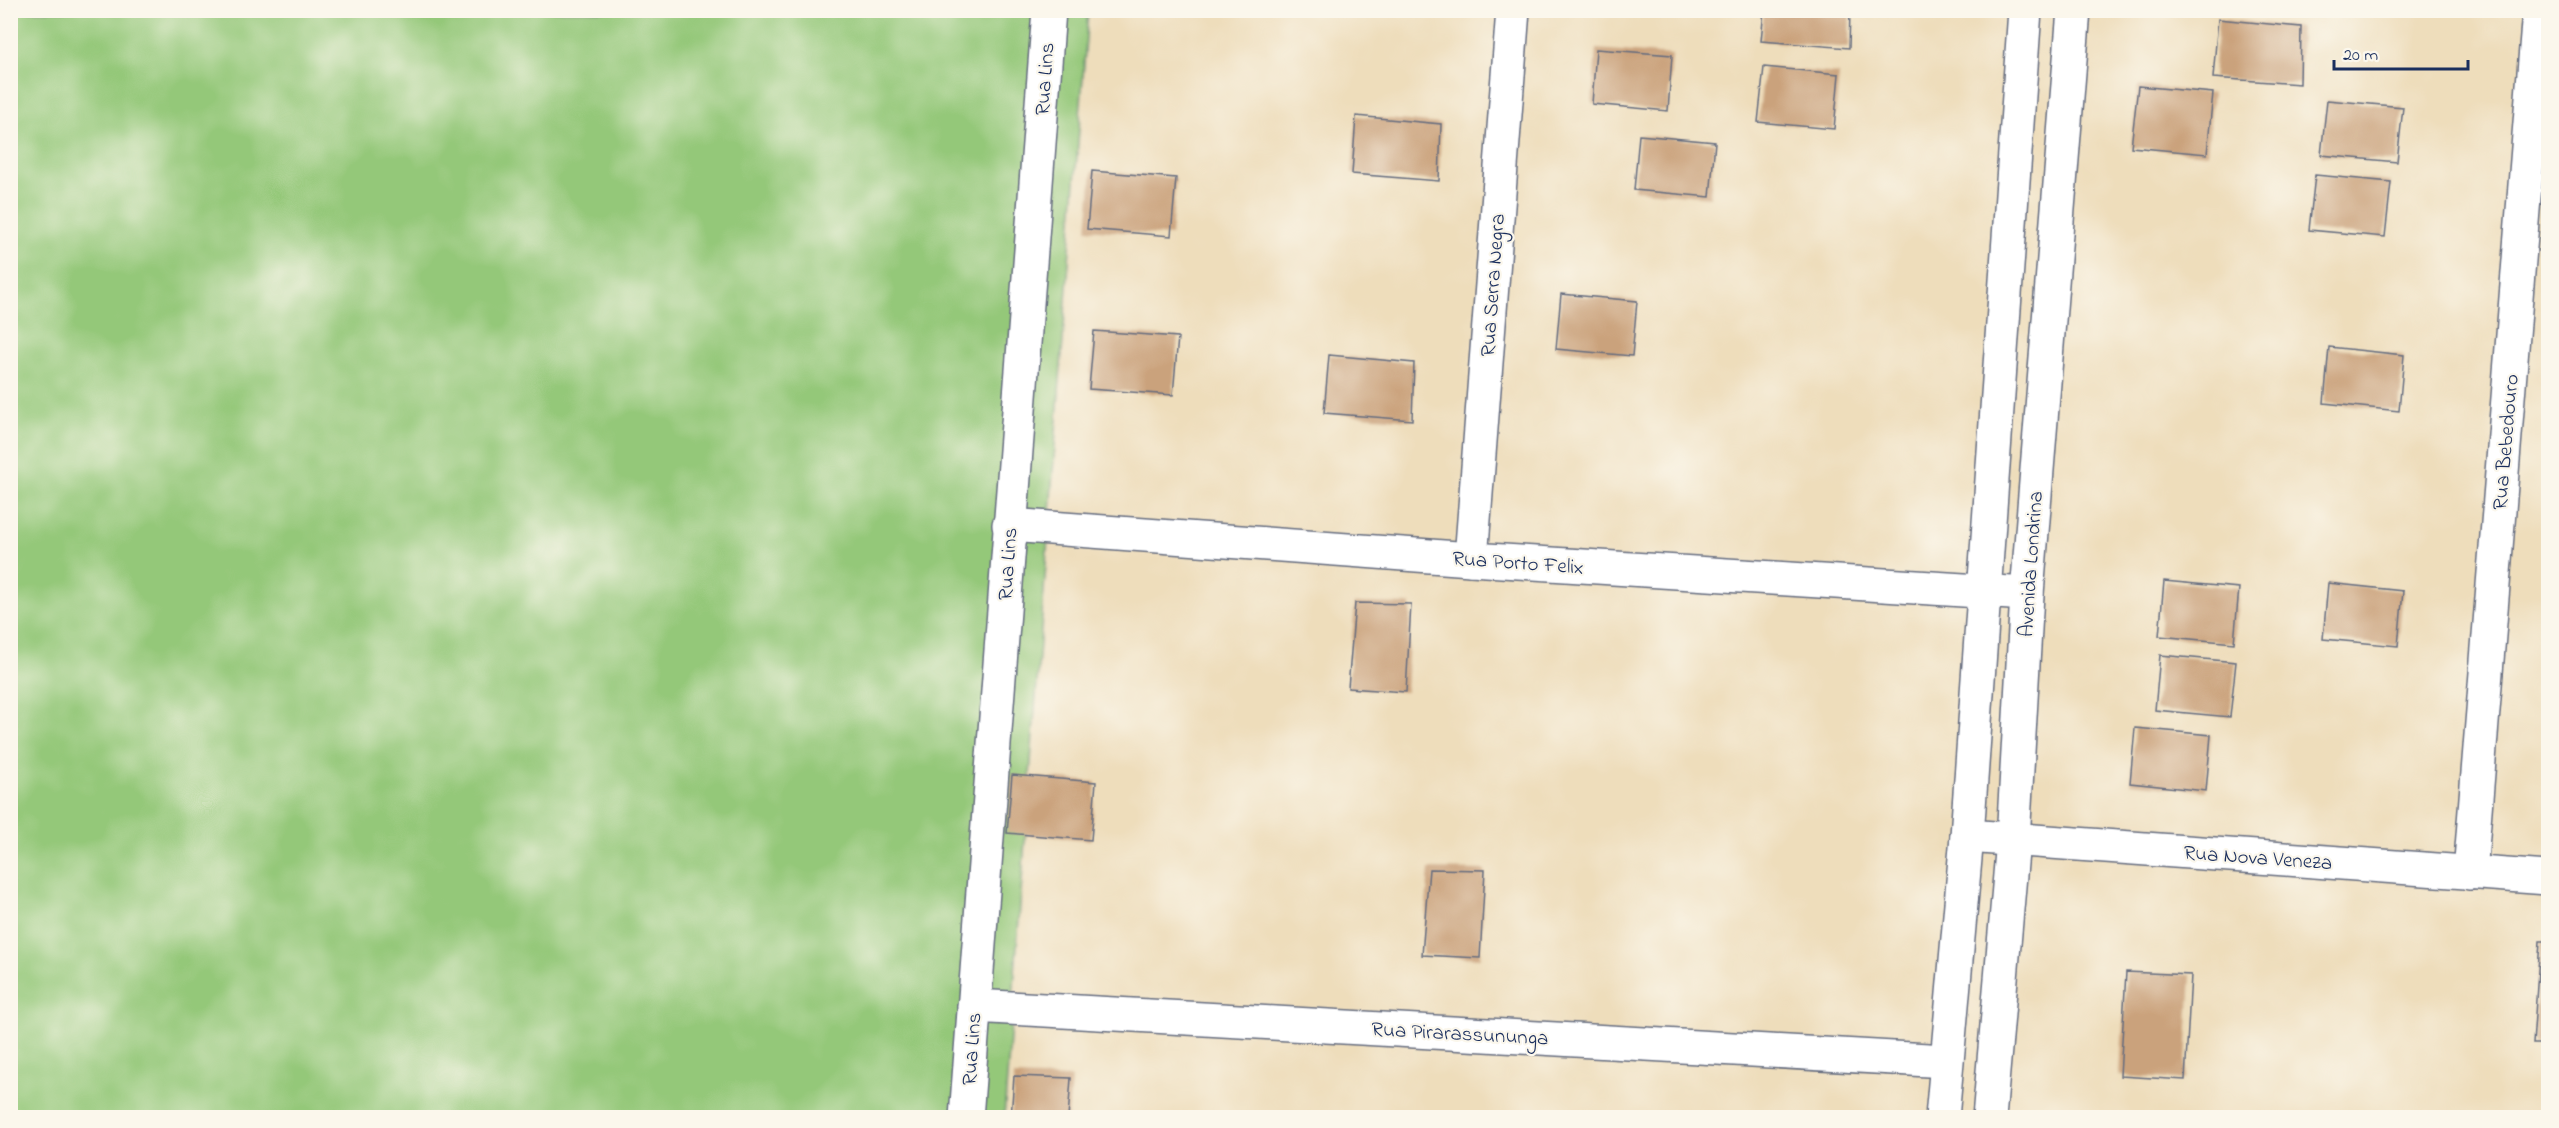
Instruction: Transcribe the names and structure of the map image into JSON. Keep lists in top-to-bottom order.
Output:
{
  "streets": {
    "street": [
      "Rua Lins",
      "Rua Serra Negra",
      "Rua Bebedouro",
      "Rua Porto Felix",
      "Avenida Londrina",
      "Rua Nova Veneza",
      "Rua Pirarassununga"
    ]
  },
  "crossings": [
    ["Rua Lins", "Rua Porto Felix"],
    ["Rua Lins", "Rua Pirarassununga"],
    ["Rua Serra Negra", "Rua Porto Felix"],
    ["Rua Bebedouro", "Rua Nova Veneza"],
    ["Rua Porto Felix", "Avenida Londrina"],
    ["Avenida Londrina", "Rua Nova Veneza"],
    ["Avenida Londrina", "Rua Pirarassununga"]
  ],
  "scale_bar": "20 m"
}
